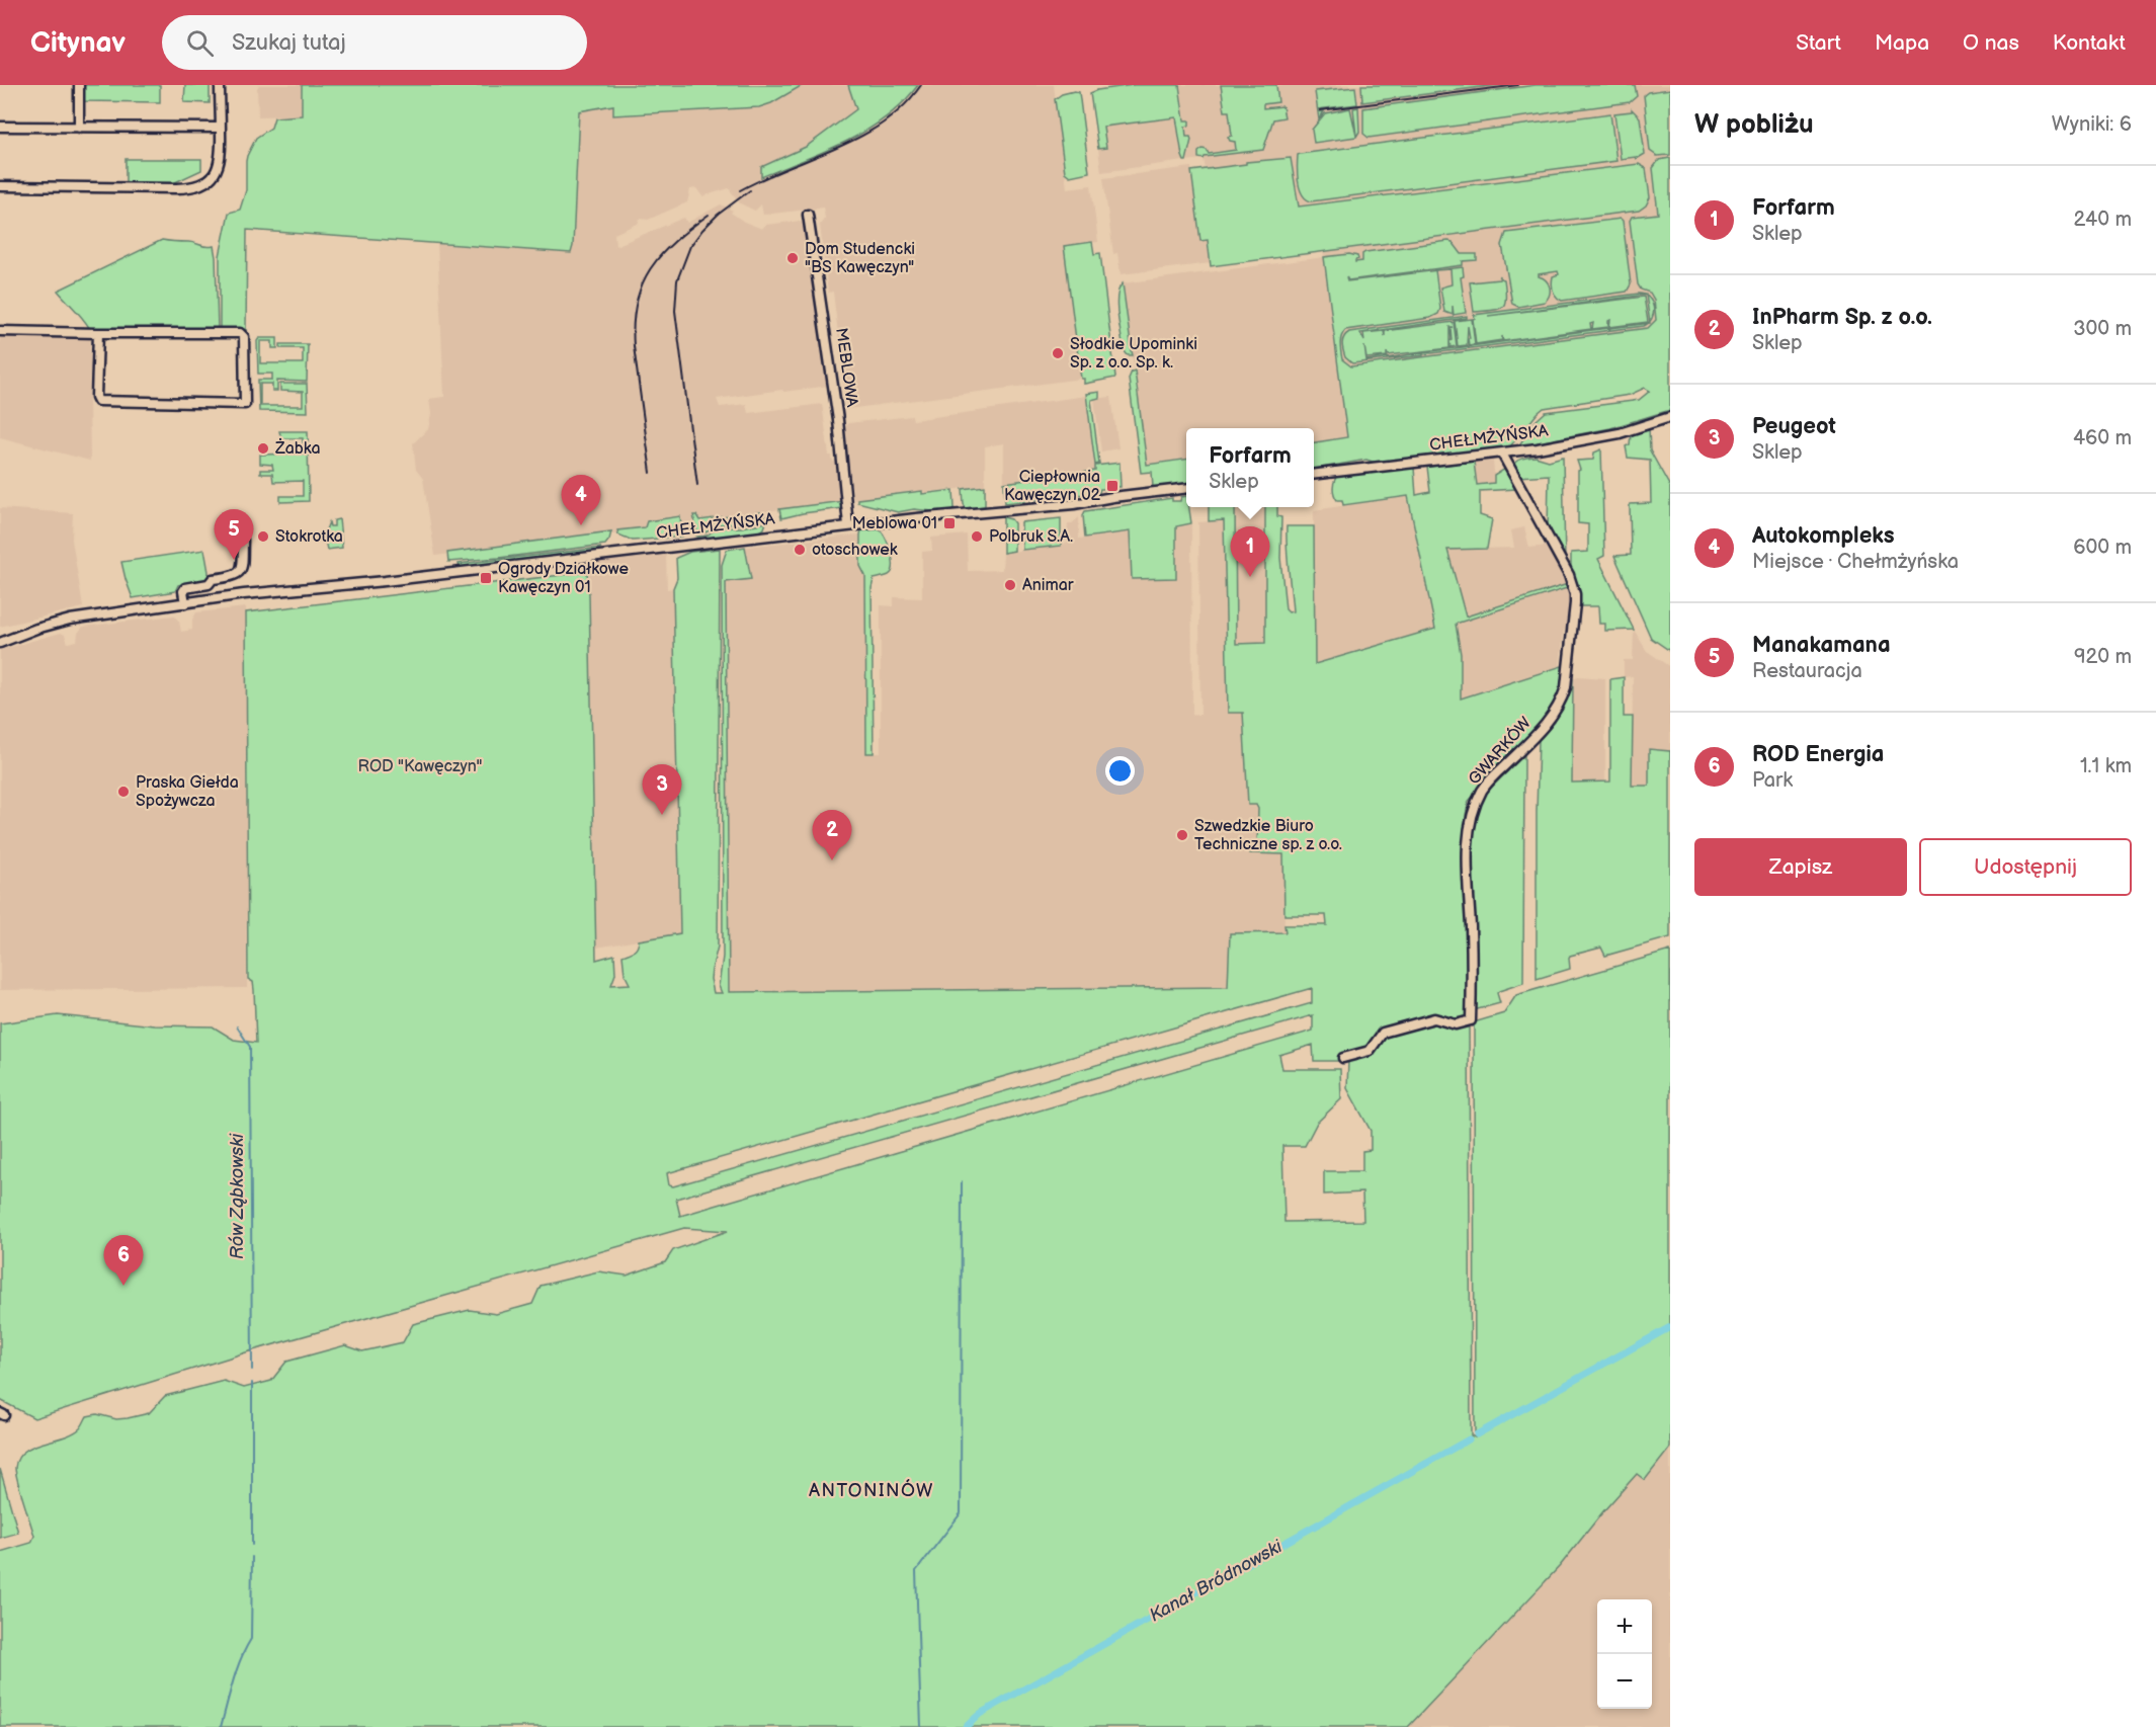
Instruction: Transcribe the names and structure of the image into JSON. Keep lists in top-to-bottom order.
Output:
{
  "streets": {
    "street": ["MEBLOWA", "CHEŁMŻYŃSKA", "GWARKÓW"]
  },
  "crossings": [
    ["MEBLOWA", "CHEŁMŻYŃSKA"],
    ["CHEŁMŻYŃSKA", "GWARKÓW"]
  ],
  "districts": ["ANTONINÓW"],
  "water": ["Rów Ząbkowski", "Kanał Bródnowski"],
  "parks": ["ROD \"Kawęczyn\""],
  "places": {
    "other": [
      "Dom Studencki \"BS Kawęczyn\"",
      "Słodkie Upominki Sp. z o.o. Sp. k.",
      "Żabka",
      "Stokrotka",
      "Polbruk S.A.",
      "otoschowek",
      "Animar",
      "Praska Giełda Spożywcza",
      "Szwedzkie Biuro Techniczne sp. z o.o."
    ],
    "transit": ["Ciepłownia Kawęczyn 02", "Meblowa 01", "Ogrody Działkowe Kawęczyn 01"]
  },
  "page": {
    "header": "Citynav",
    "search": "Szukaj tutaj",
    "nav": [
      "Start",
      "Mapa",
      "O nas",
      "Kontakt"
    ],
    "heading": ["W pobliżu", "Wyniki: 6"],
    "list": [
      {
        "mark": "1",
        "name": "Forfarm",
        "note": "Sklep",
        "value": "240 m"
      },
      {
        "mark": "2",
        "name": "InPharm Sp. z o.o.",
        "note": "Sklep",
        "value": "300 m"
      },
      {
        "mark": "3",
        "name": "Peugeot",
        "note": "Sklep",
        "value": "460 m"
      },
      {
        "mark": "4",
        "name": "Autokompleks",
        "note": "Miejsce · Chełmżyńska",
        "value": "600 m"
      },
      {
        "mark": "5",
        "name": "Manakamana",
        "note": "Restauracja",
        "value": "920 m"
      },
      {
        "mark": "6",
        "name": "ROD Energia",
        "note": "Park",
        "value": "1.1 km"
      }
    ],
    "popup": ["Forfarm", "Sklep"],
    "pins": [
      "4",
      "5",
      "1",
      "3",
      "2",
      "6"
    ],
    "buttons": ["Zapisz", "Udostępnij"],
    "map_buttons": ["+", "−"]
  }
}
